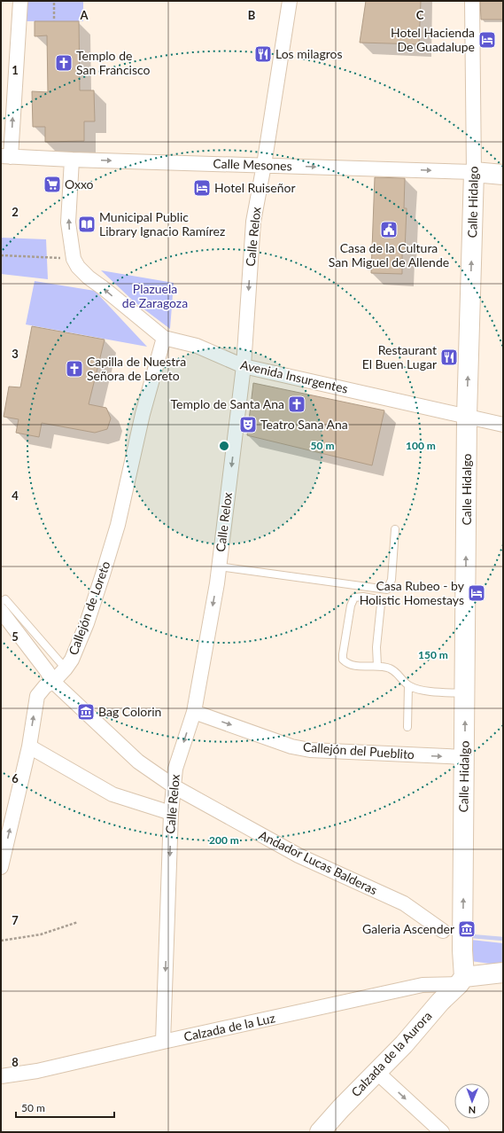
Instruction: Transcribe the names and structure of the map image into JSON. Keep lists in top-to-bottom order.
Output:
{
  "streets": {
    "main road": [
      "Calle Mesones",
      "Calle Hidalgo",
      "Calzada de la Luz",
      "Calzada de la Aurora"
    ],
    "street": [
      "Calle Relox",
      "Avenida Insurgentes",
      "Callejón de Loreto",
      "Callejón del Pueblito",
      "Andador Lucas Balderas"
    ]
  },
  "crossings": [
    ["Calle Mesones", "Calle Hidalgo"],
    ["Calle Mesones", "Calle Relox"],
    ["Calle Hidalgo", "Avenida Insurgentes"],
    ["Calle Hidalgo", "Callejón del Pueblito"],
    ["Calle Hidalgo", "Calzada de la Luz"],
    ["Calle Hidalgo", "Calzada de la Aurora"],
    ["Calle Relox", "Avenida Insurgentes"],
    ["Calle Relox", "Callejón del Pueblito"],
    ["Calle Relox", "Andador Lucas Balderas"],
    ["Calle Relox", "Calzada de la Luz"],
    ["Avenida Insurgentes", "Callejón de Loreto"],
    ["Callejón de Loreto", "Andador Lucas Balderas"],
    ["Calzada de la Luz", "Calzada de la Aurora"]
  ],
  "one_way": [
    "Calle Mesones",
    "Calle Hidalgo",
    "Calle Relox",
    "Callejón del Pueblito"
  ],
  "parks": ["Plazuela de Zaragoza"],
  "places": {
    "hotel": ["Hotel Hacienda De Guadalupe", "Hotel Ruiseñor", "Casa Rubeo - by Holistic Homestays"],
    "restaurant": ["Los milagros", "Restaurant El Buen Lugar"],
    "church": ["Templo de San Francisco", "Capilla de Nuestra Señora de Loreto", "Templo de Santa Ana"],
    "supermarket": ["Oxxo"],
    "library": ["Municipal Public Library Ignacio Ramírez"],
    "public building": ["Casa de la Cultura San Miguel de Allende"],
    "theatre": ["Teatro Sana Ana"],
    "museum": ["Bag Colorin", "Galeria Ascender"]
  },
  "scale_bar": "50 m",
  "north": "bottom",
  "grid": {
    "columns": ["A", "B", "C"],
    "rows": [
      "1",
      "2",
      "3",
      "4",
      "5",
      "6",
      "7",
      "8"
    ]
  },
  "rings": [
    "50 m",
    "100 m",
    "150 m",
    "200 m"
  ]
}
